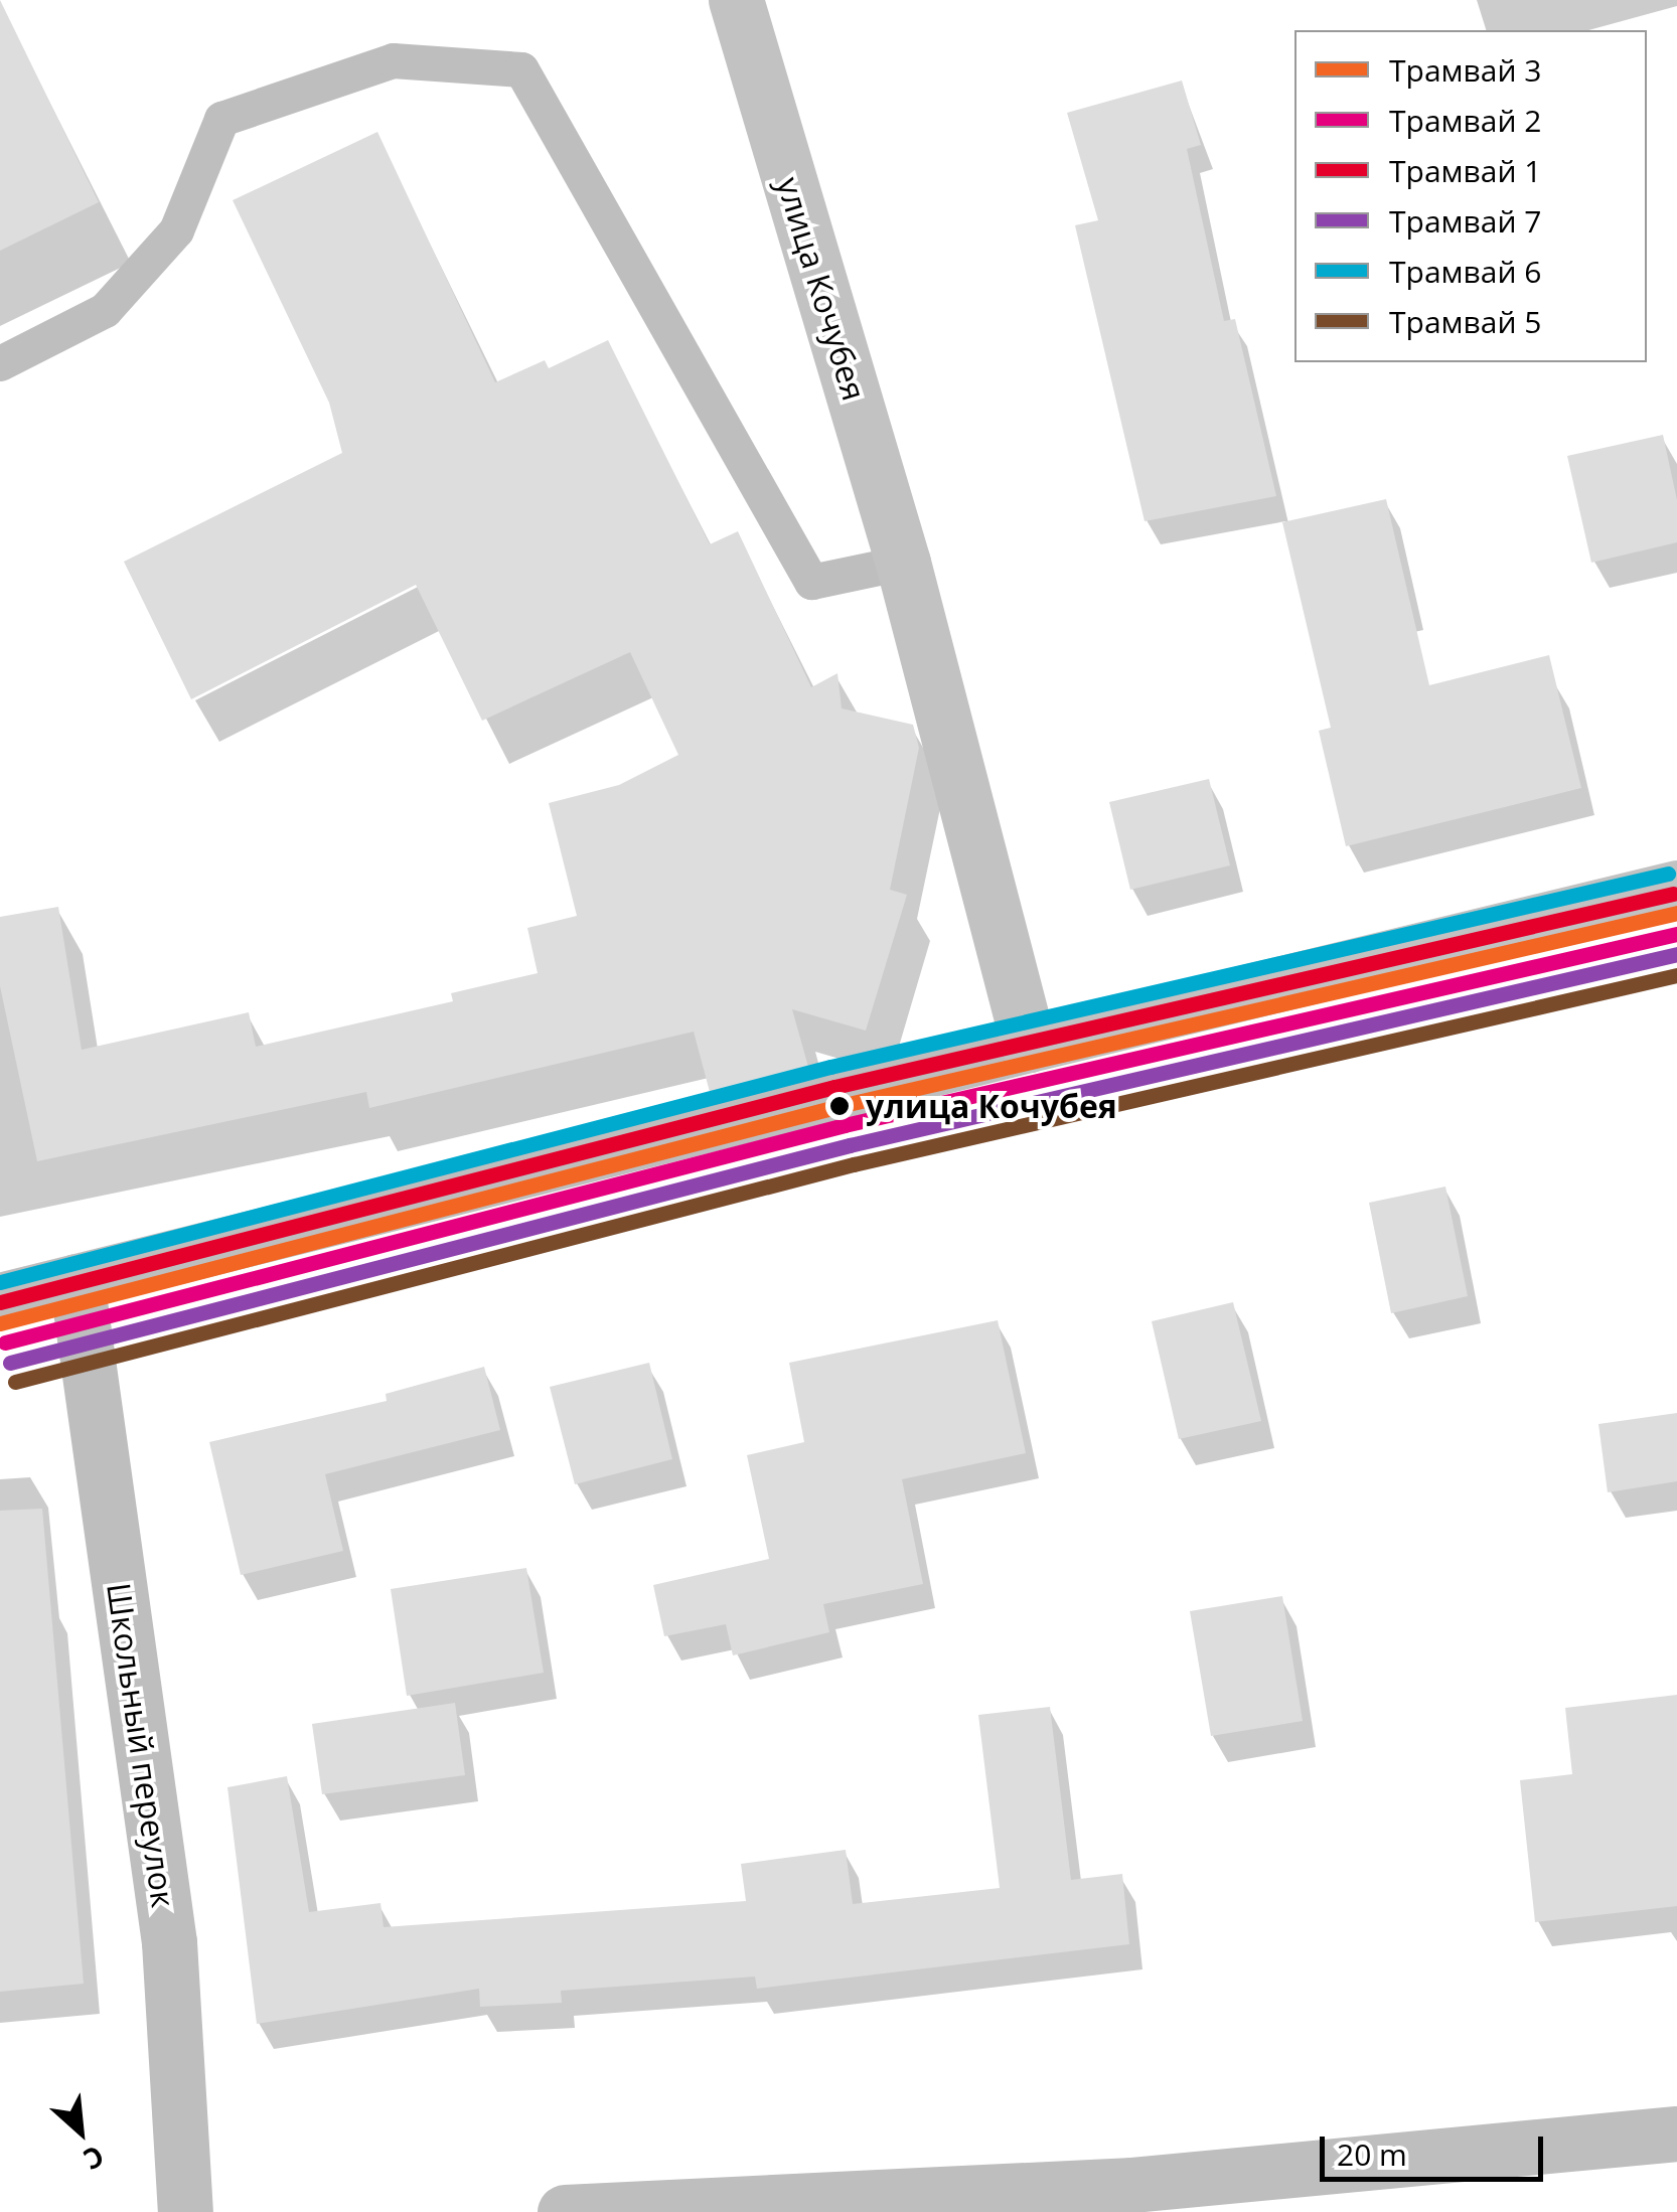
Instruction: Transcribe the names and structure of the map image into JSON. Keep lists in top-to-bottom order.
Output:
{
  "streets": {
    "street": ["улица Кочубея", "Школьный переулок"]
  },
  "places": ["улица Кочубея"],
  "lines": [
    "tram line 6",
    "tram line 1",
    "tram line 3",
    "tram line 2",
    "tram line 7",
    "tram line 5"
  ],
  "legend": [
    "Трамвай 3",
    "Трамвай 2",
    "Трамвай 1",
    "Трамвай 7",
    "Трамвай 6",
    "Трамвай 5"
  ],
  "scale_bar": "20 m",
  "north": "bottom right"
}
